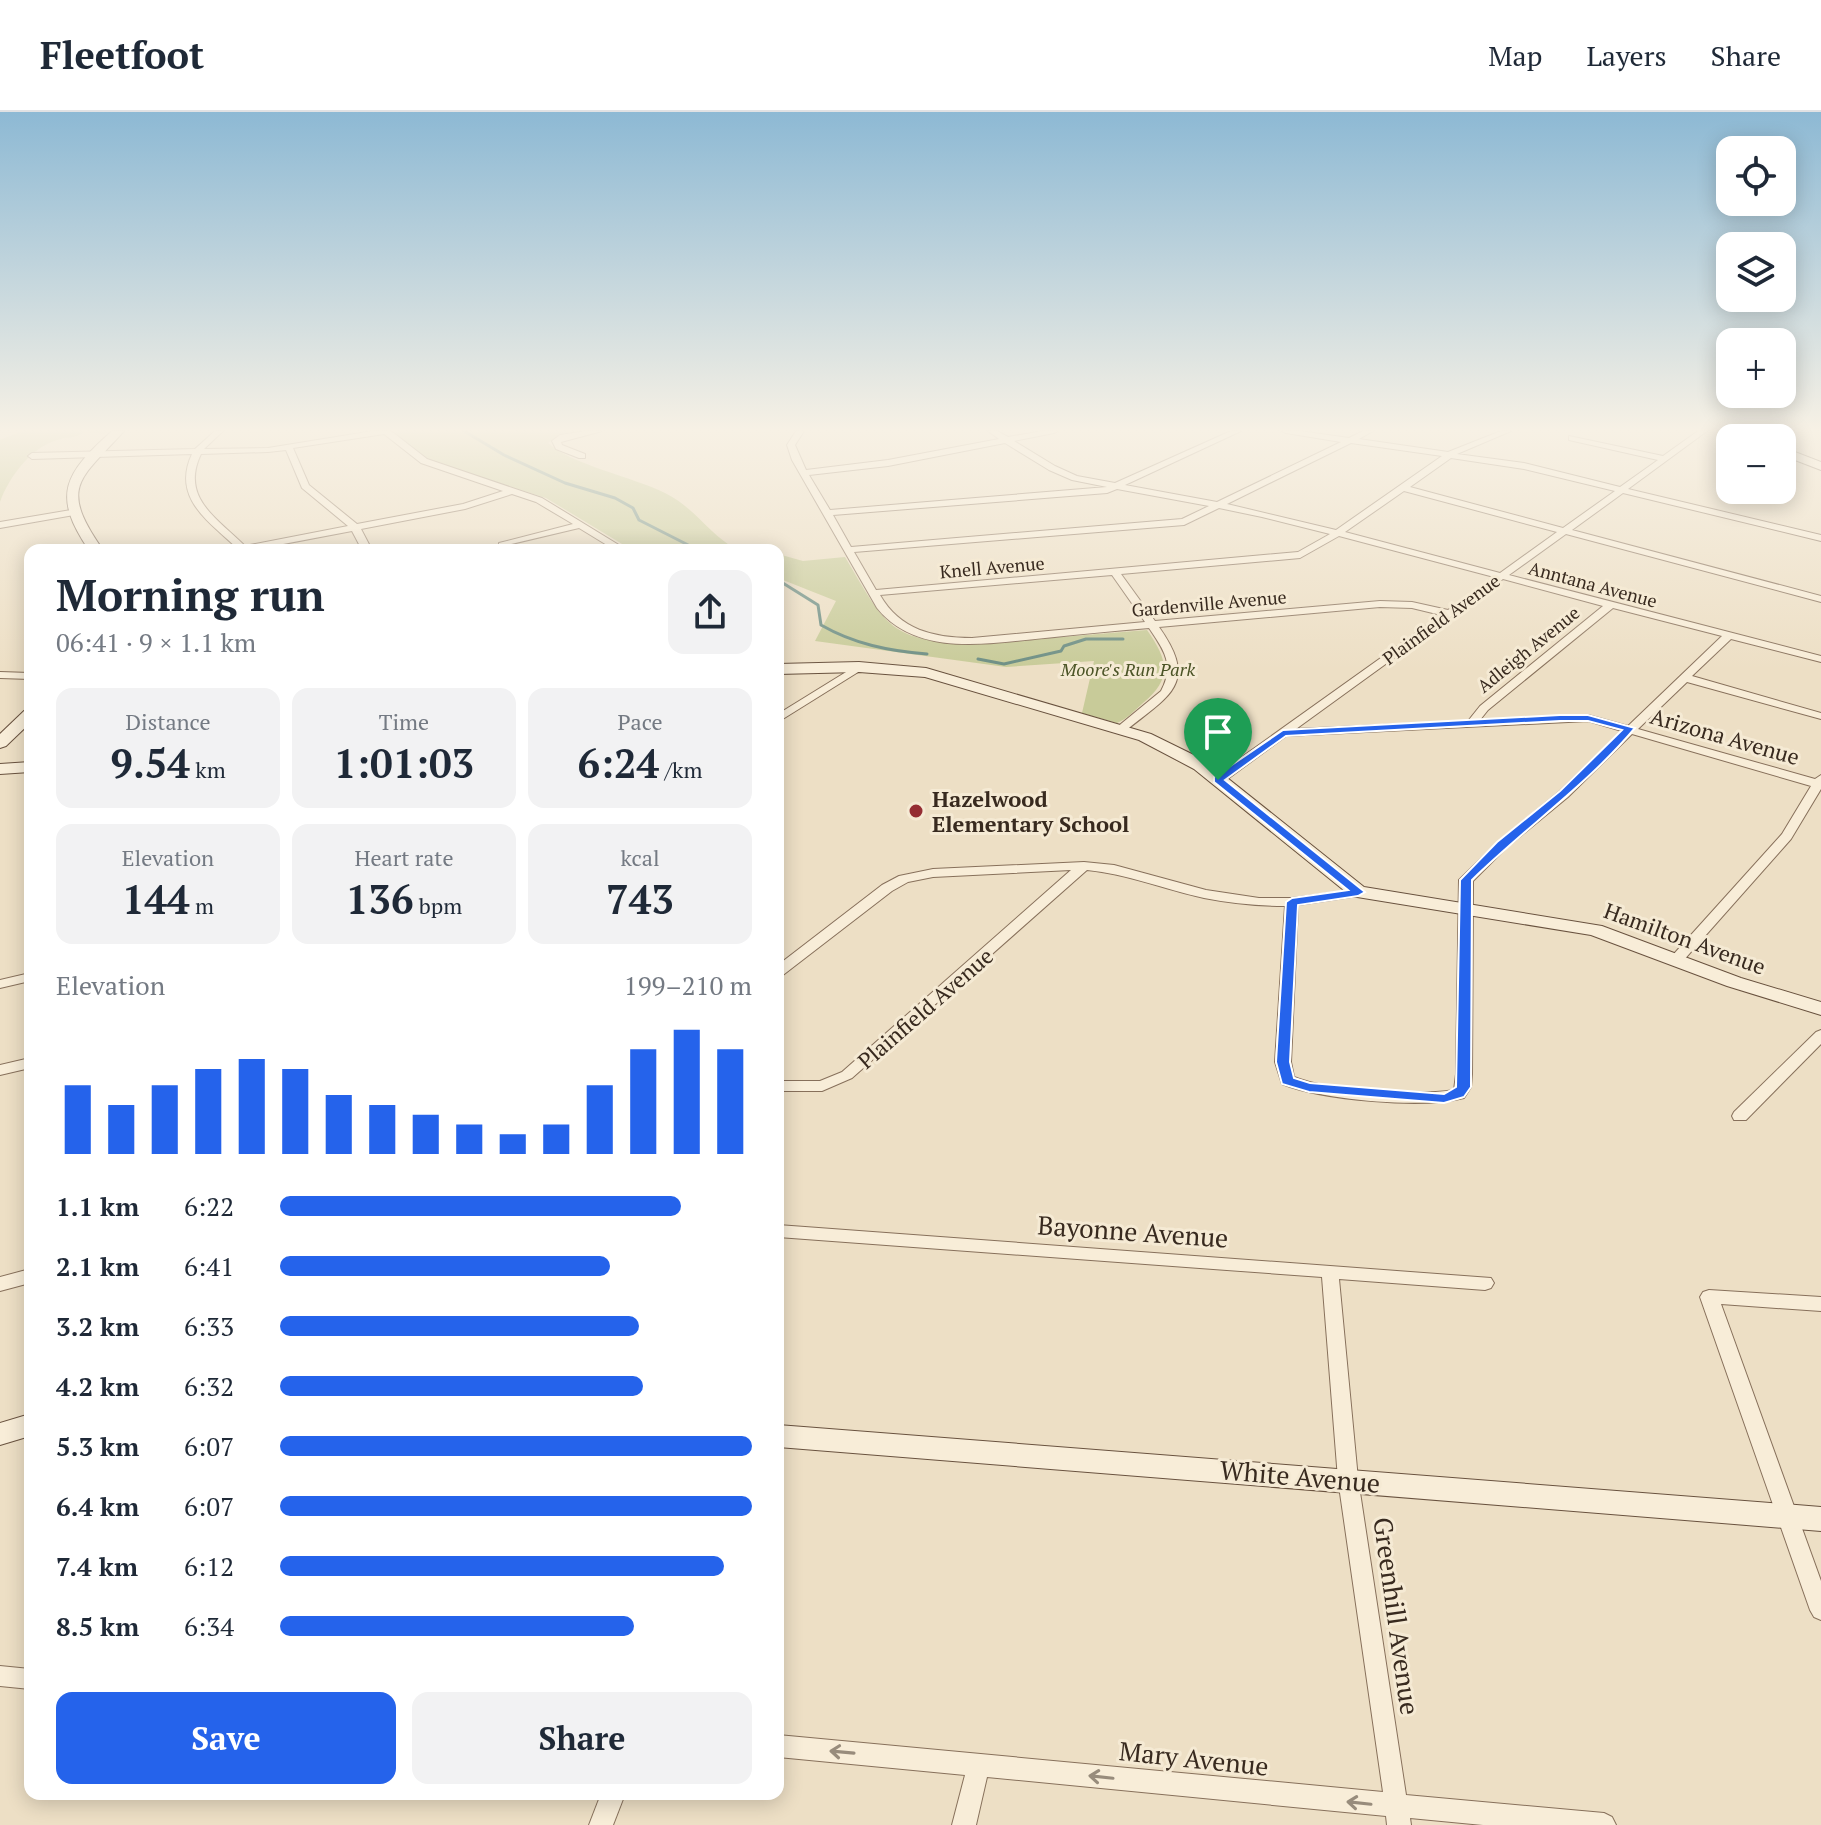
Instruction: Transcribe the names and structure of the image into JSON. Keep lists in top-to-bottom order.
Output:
{
  "streets": {
    "street": [
      "Knell Avenue",
      "Anntana Avenue",
      "Gardenville Avenue",
      "Plainfield Avenue",
      "Adleigh Avenue",
      "Arizona Avenue",
      "Hamilton Avenue",
      "Bayonne Avenue",
      "White Avenue",
      "Greenhill Avenue",
      "Mary Avenue"
    ]
  },
  "crossings": [
    ["Knell Avenue", "Anntana Avenue"],
    ["Knell Avenue", "Gardenville Avenue"],
    ["Anntana Avenue", "Plainfield Avenue"],
    ["Anntana Avenue", "Adleigh Avenue"],
    ["Gardenville Avenue", "Plainfield Avenue"],
    ["Plainfield Avenue", "Arizona Avenue"],
    ["Plainfield Avenue", "Hamilton Avenue"],
    ["Adleigh Avenue", "Arizona Avenue"],
    ["Bayonne Avenue", "Greenhill Avenue"],
    ["White Avenue", "Greenhill Avenue"],
    ["Greenhill Avenue", "Mary Avenue"]
  ],
  "one_way": ["Mary Avenue"],
  "parks": ["Moore's Run Park"],
  "places": ["Hazelwood Elementary School"],
  "page": {
    "header": "Fleetfoot",
    "nav": ["Map", "Layers", "Share"],
    "map_buttons": ["+", "−"],
    "heading": ["Morning run", "06:41 · 9 × 1.1 km"],
    "stats": [
      ["Distance", "9.54 km"],
      ["Time", "1:01:03"],
      ["Pace", "6:24 /km"],
      ["Elevation", "144 m"],
      ["Heart rate", "136 bpm"],
      ["kcal", "743"]
    ],
    "chart": ["Elevation", "199–210 m"],
    "list": [
      {
        "name": "1.1 km",
        "note": "6:22"
      },
      {
        "name": "2.1 km",
        "note": "6:41"
      },
      {
        "name": "3.2 km",
        "note": "6:33"
      },
      {
        "name": "4.2 km",
        "note": "6:32"
      },
      {
        "name": "5.3 km",
        "note": "6:07"
      },
      {
        "name": "6.4 km",
        "note": "6:07"
      },
      {
        "name": "7.4 km",
        "note": "6:12"
      },
      {
        "name": "8.5 km",
        "note": "6:34"
      }
    ],
    "buttons": ["Save", "Share"]
  }
}
